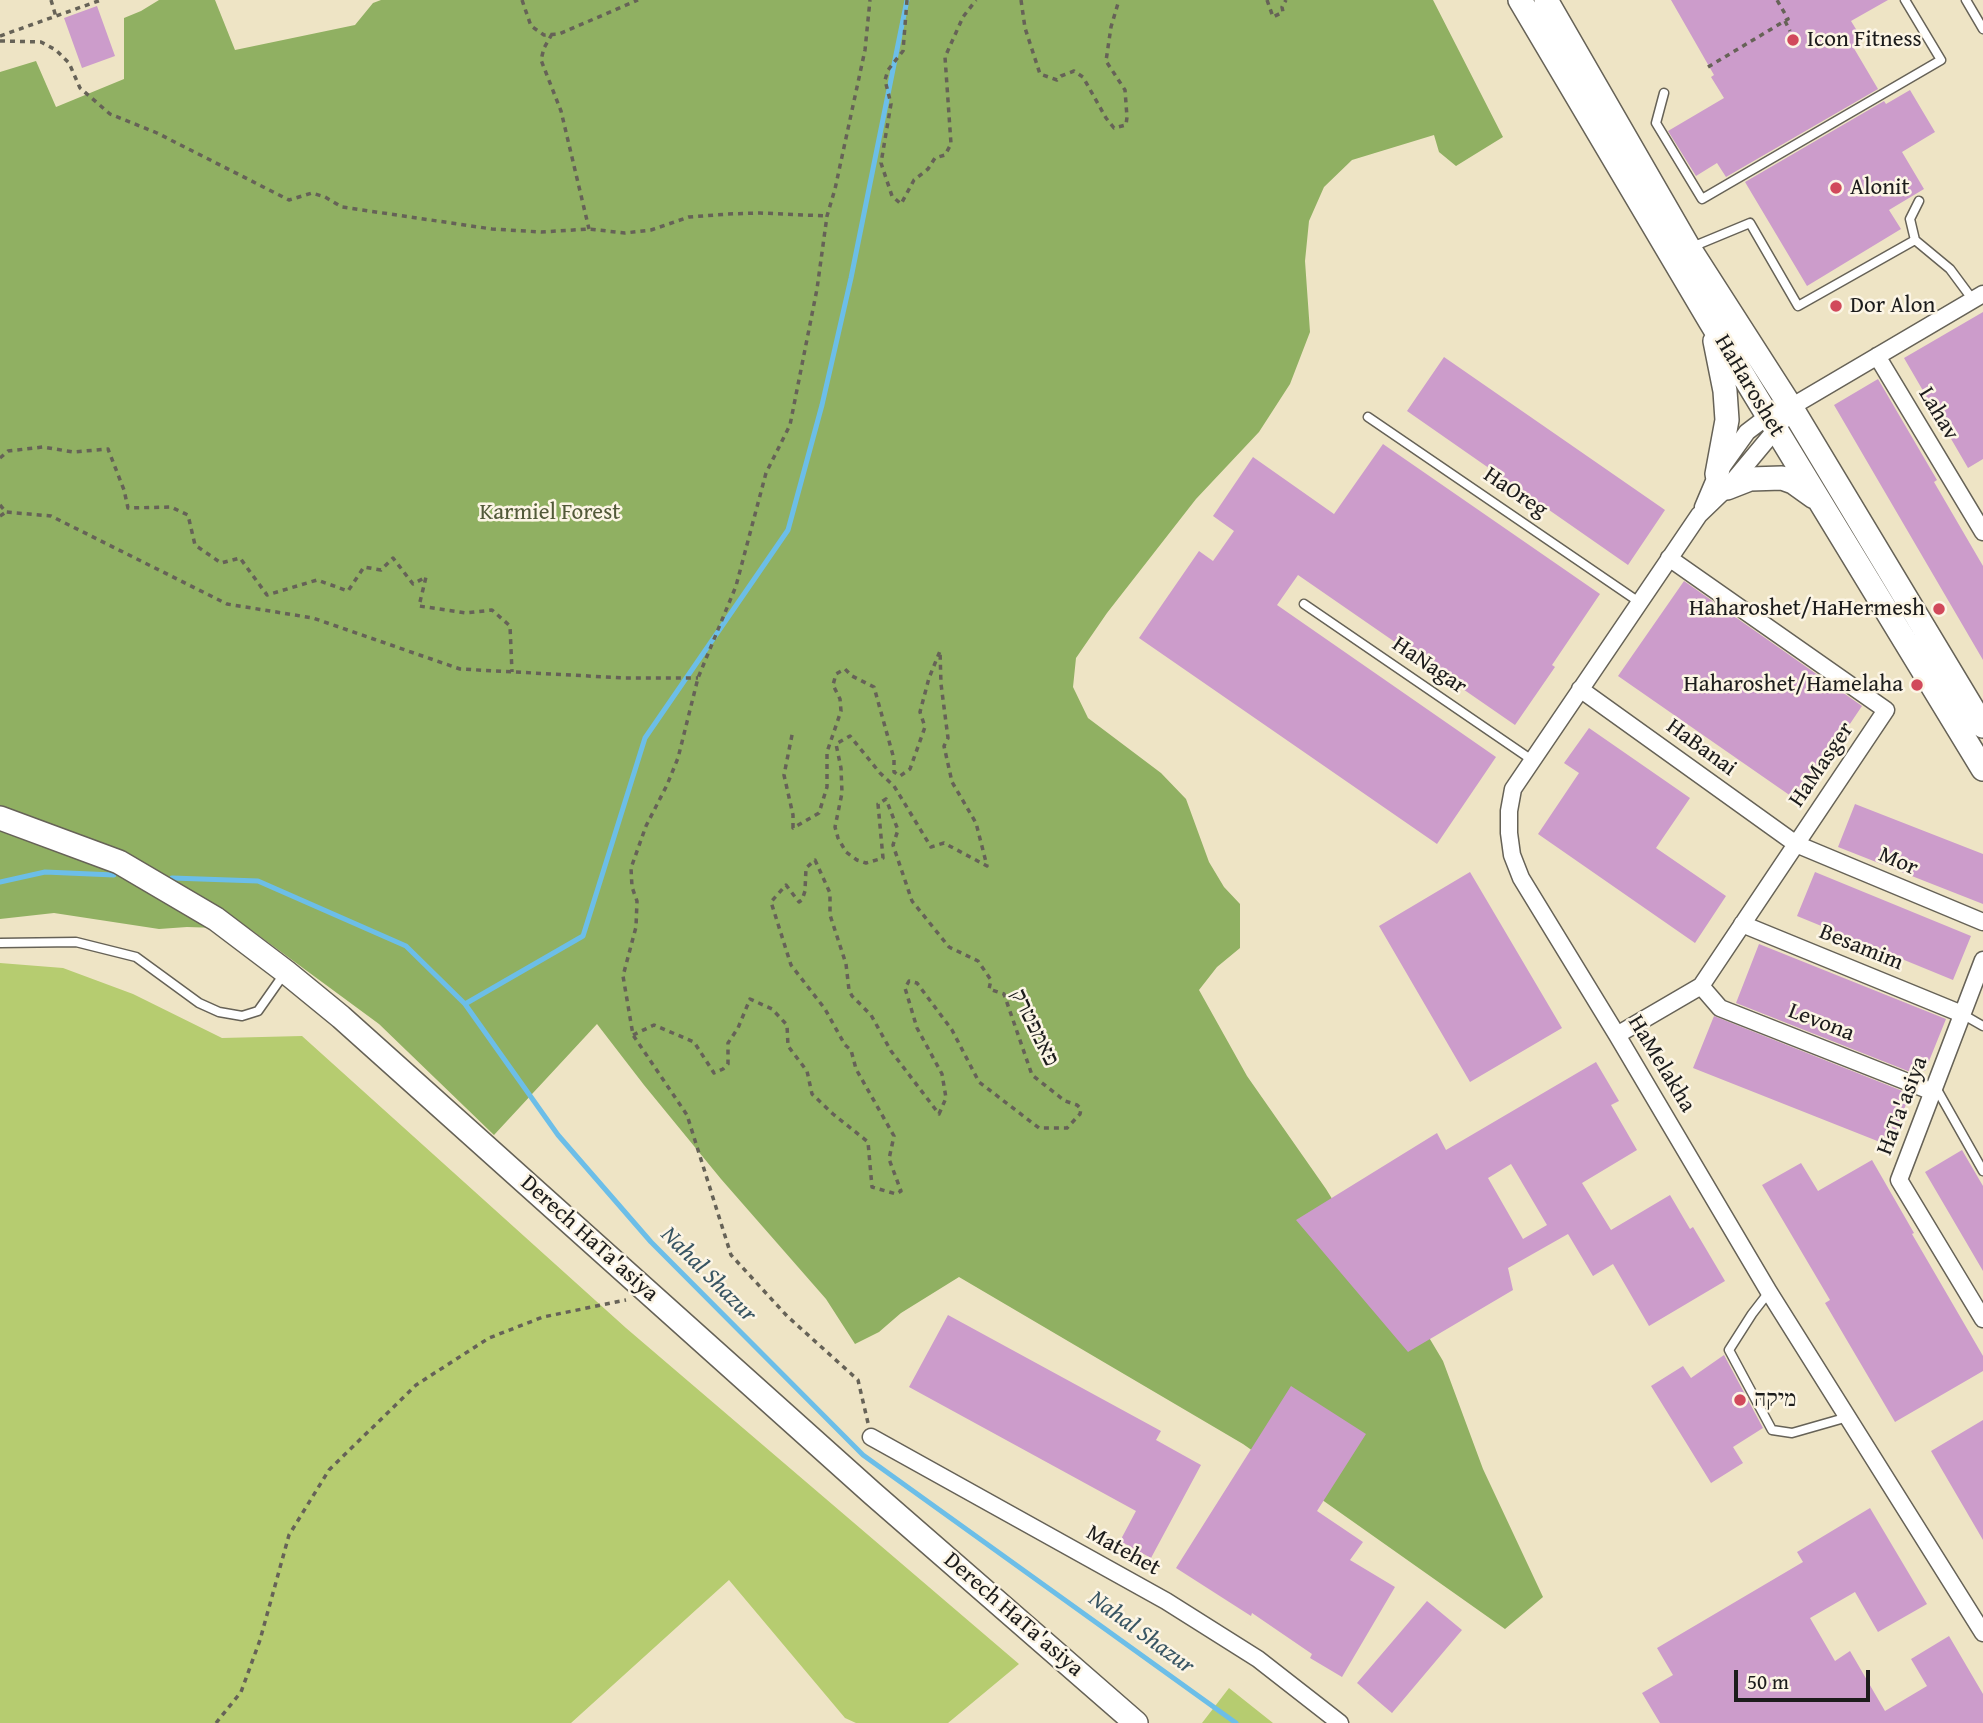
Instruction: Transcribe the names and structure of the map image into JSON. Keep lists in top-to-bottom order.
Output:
{
  "streets": {
    "street": [
      "HaHaroshet",
      "Lahav",
      "HaBanai",
      "HaMasger",
      "Mor",
      "Besamim",
      "Levona",
      "HaMelakha",
      "HaTa'asiya",
      "Derech HaTa'asiya",
      "Matehet"
    ],
    "lane": ["HaOreg", "HaNagar"],
    "path": ["פאמפטרק"]
  },
  "crossings": [
    ["HaHaroshet", "HaMelakha"],
    ["Lahav", "HaMelakha"],
    ["HaOreg", "HaMelakha"],
    ["HaNagar", "HaMelakha"],
    ["HaBanai", "HaMasger"],
    ["HaBanai", "Mor"],
    ["HaBanai", "HaMelakha"],
    ["HaMasger", "Mor"],
    ["HaMasger", "Besamim"],
    ["HaMasger", "Levona"],
    ["HaMasger", "HaMelakha"],
    ["Besamim", "HaTa'asiya"],
    ["Levona", "HaTa'asiya"]
  ],
  "water": ["Nahal Shazur"],
  "parks": ["Karmiel Forest"],
  "places": [
    "Icon Fitness",
    "Alonit",
    "Dor Alon",
    "Haharoshet/HaHermesh",
    "Haharoshet/Hamelaha",
    "מיקה"
  ],
  "scale_bar": "50 m"
}
